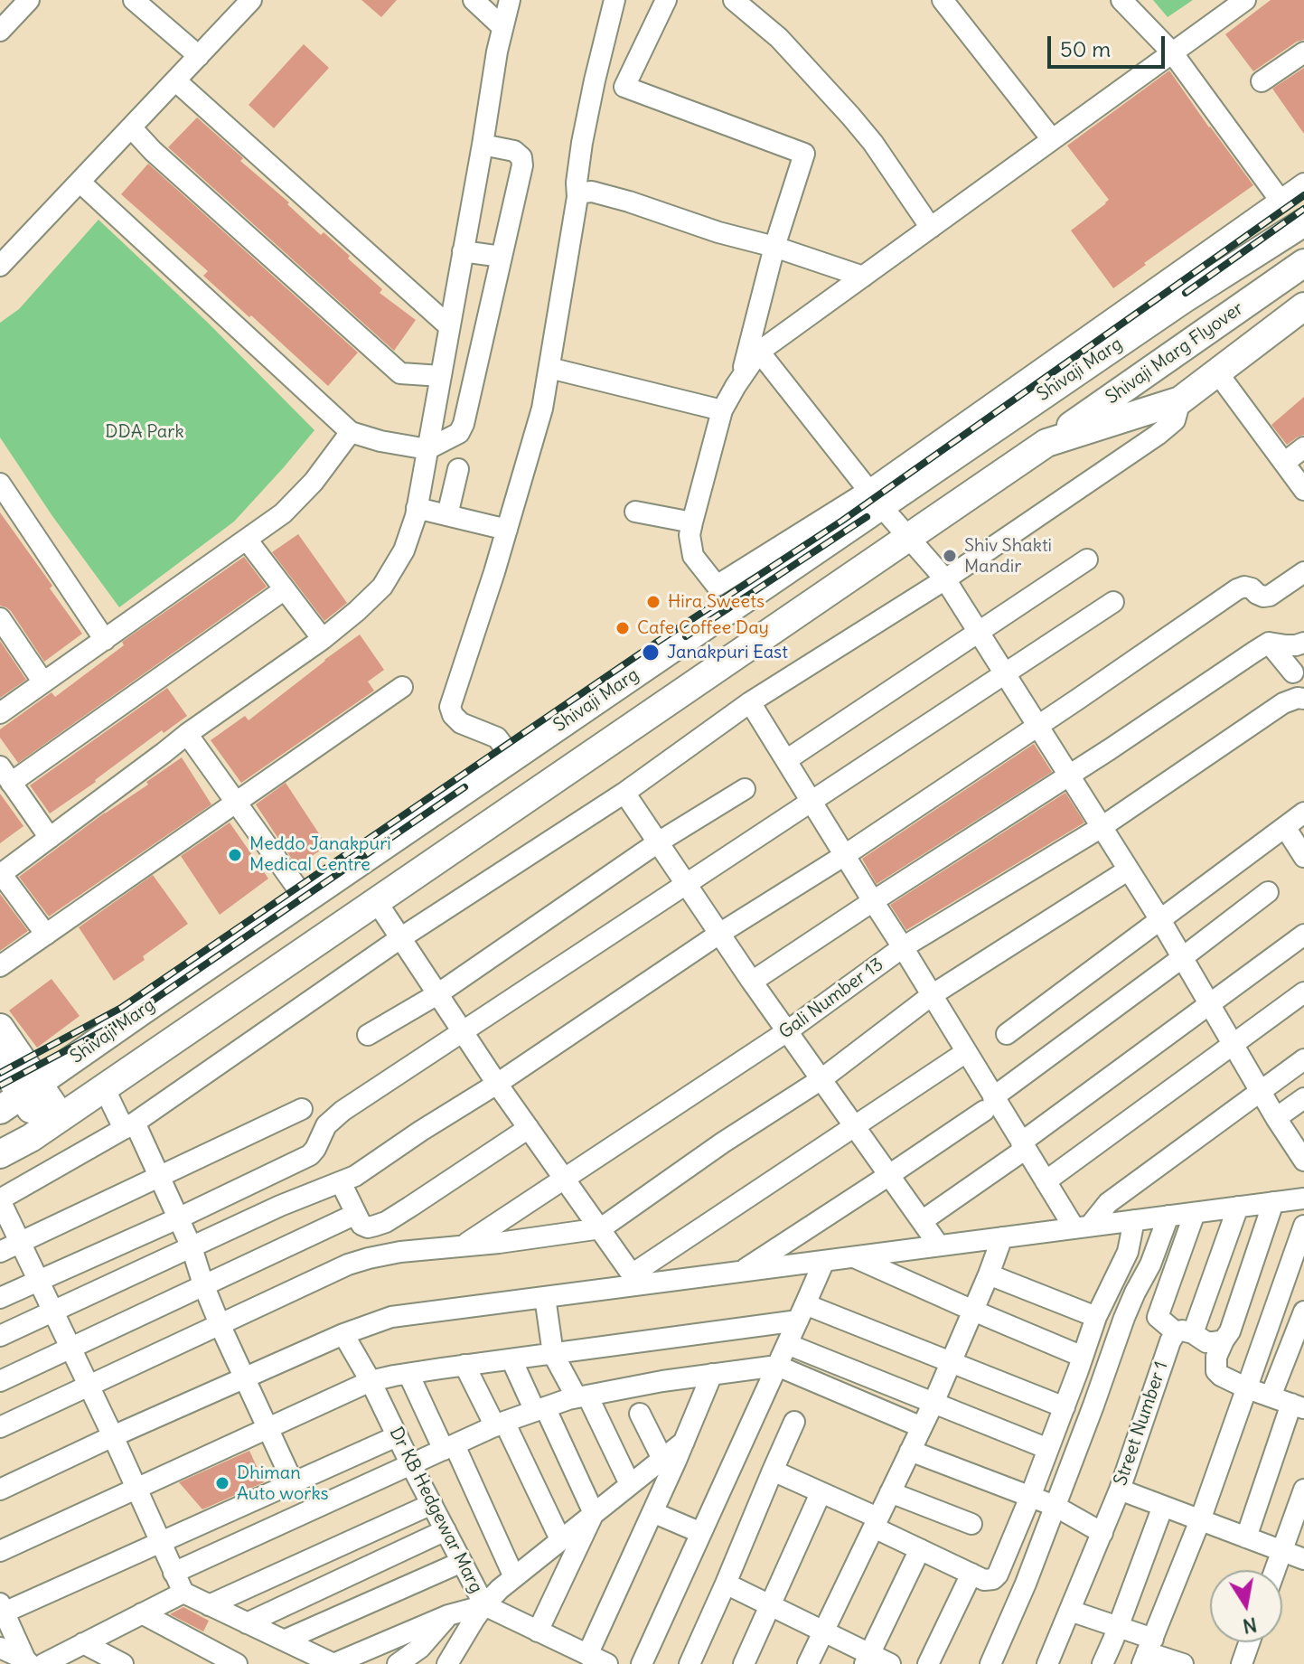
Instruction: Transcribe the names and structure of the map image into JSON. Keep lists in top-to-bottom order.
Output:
{
  "streets": {
    "main road": ["Shivaji Marg Flyover", "Shivaji Marg"],
    "street": ["Gali Number 13", "Street Number 1", "Dr KB Hedgewar Marg"]
  },
  "parks": ["DDA Park"],
  "places": [
    "Shiv Shakti Mandir",
    "Hira Sweets",
    "Cafe Coffee Day",
    "Janakpuri East",
    "Meddo Janakpuri Medical Centre",
    "Dhiman Auto works"
  ],
  "scale_bar": "50 m",
  "north": "bottom"
}
